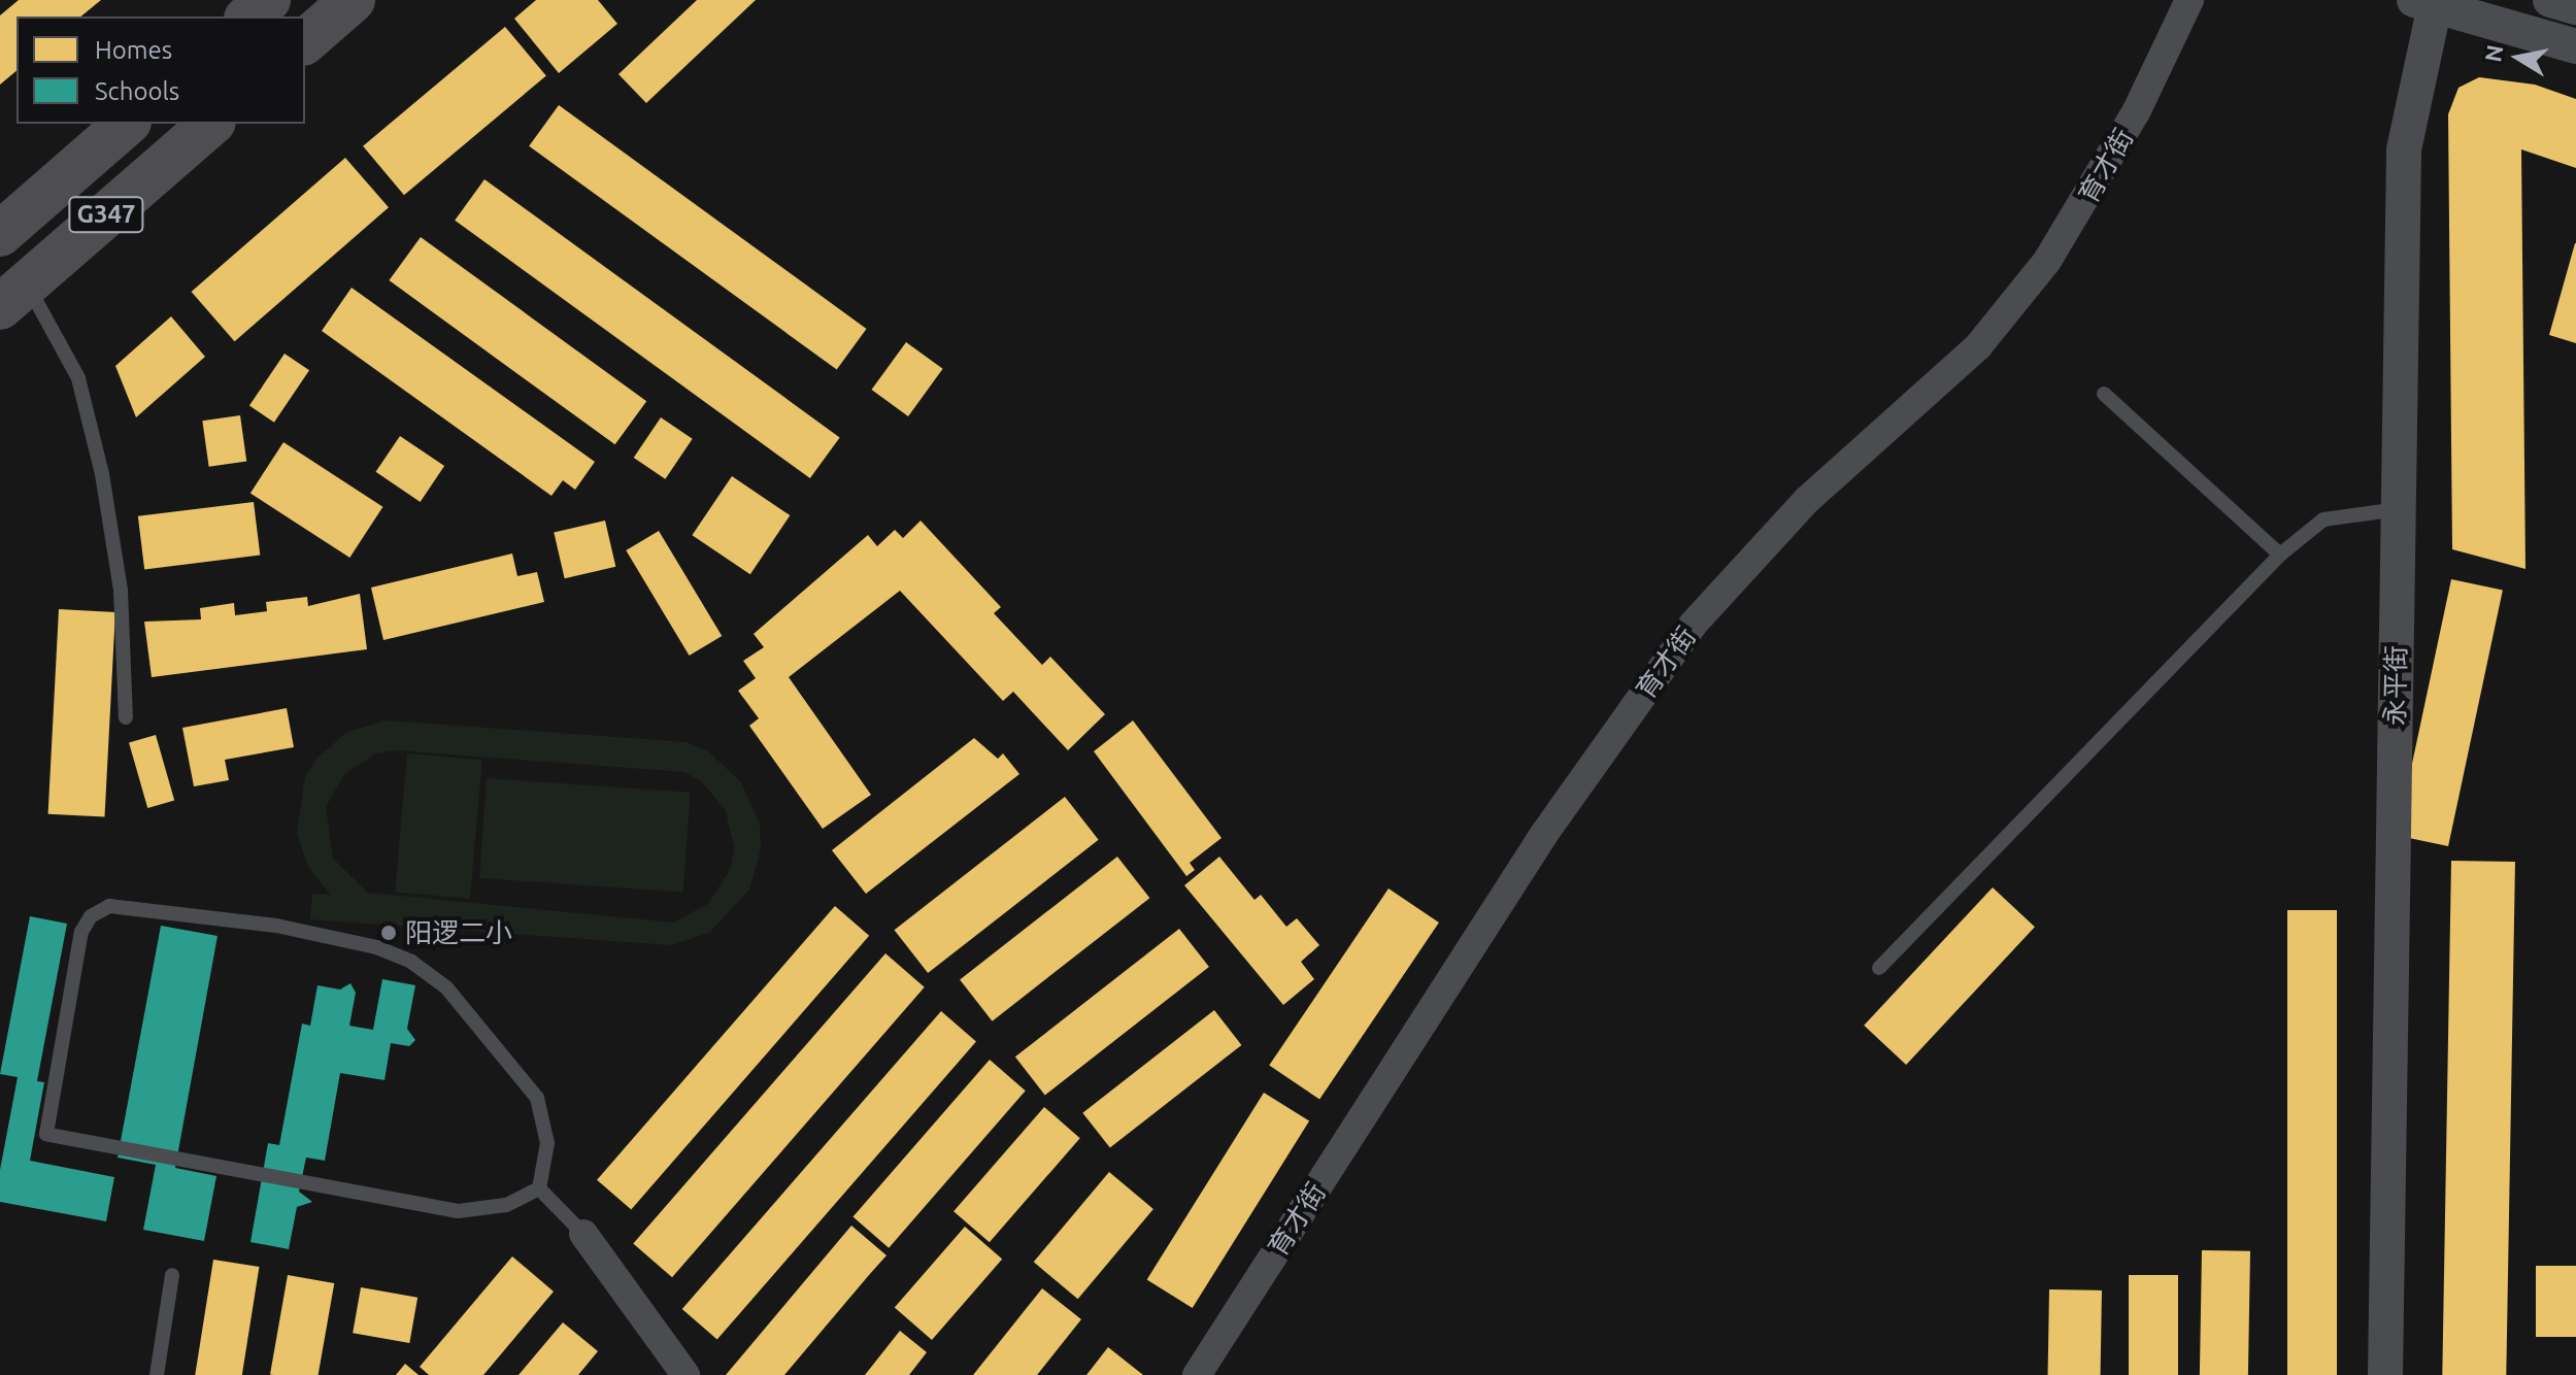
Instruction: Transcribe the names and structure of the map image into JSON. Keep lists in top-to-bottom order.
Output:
{
  "streets": {
    "highway": ["G347"],
    "street": ["育才街", "永平街"]
  },
  "places": ["阳逻二小"],
  "legend": ["Homes", "Schools"],
  "north": "left"
}
